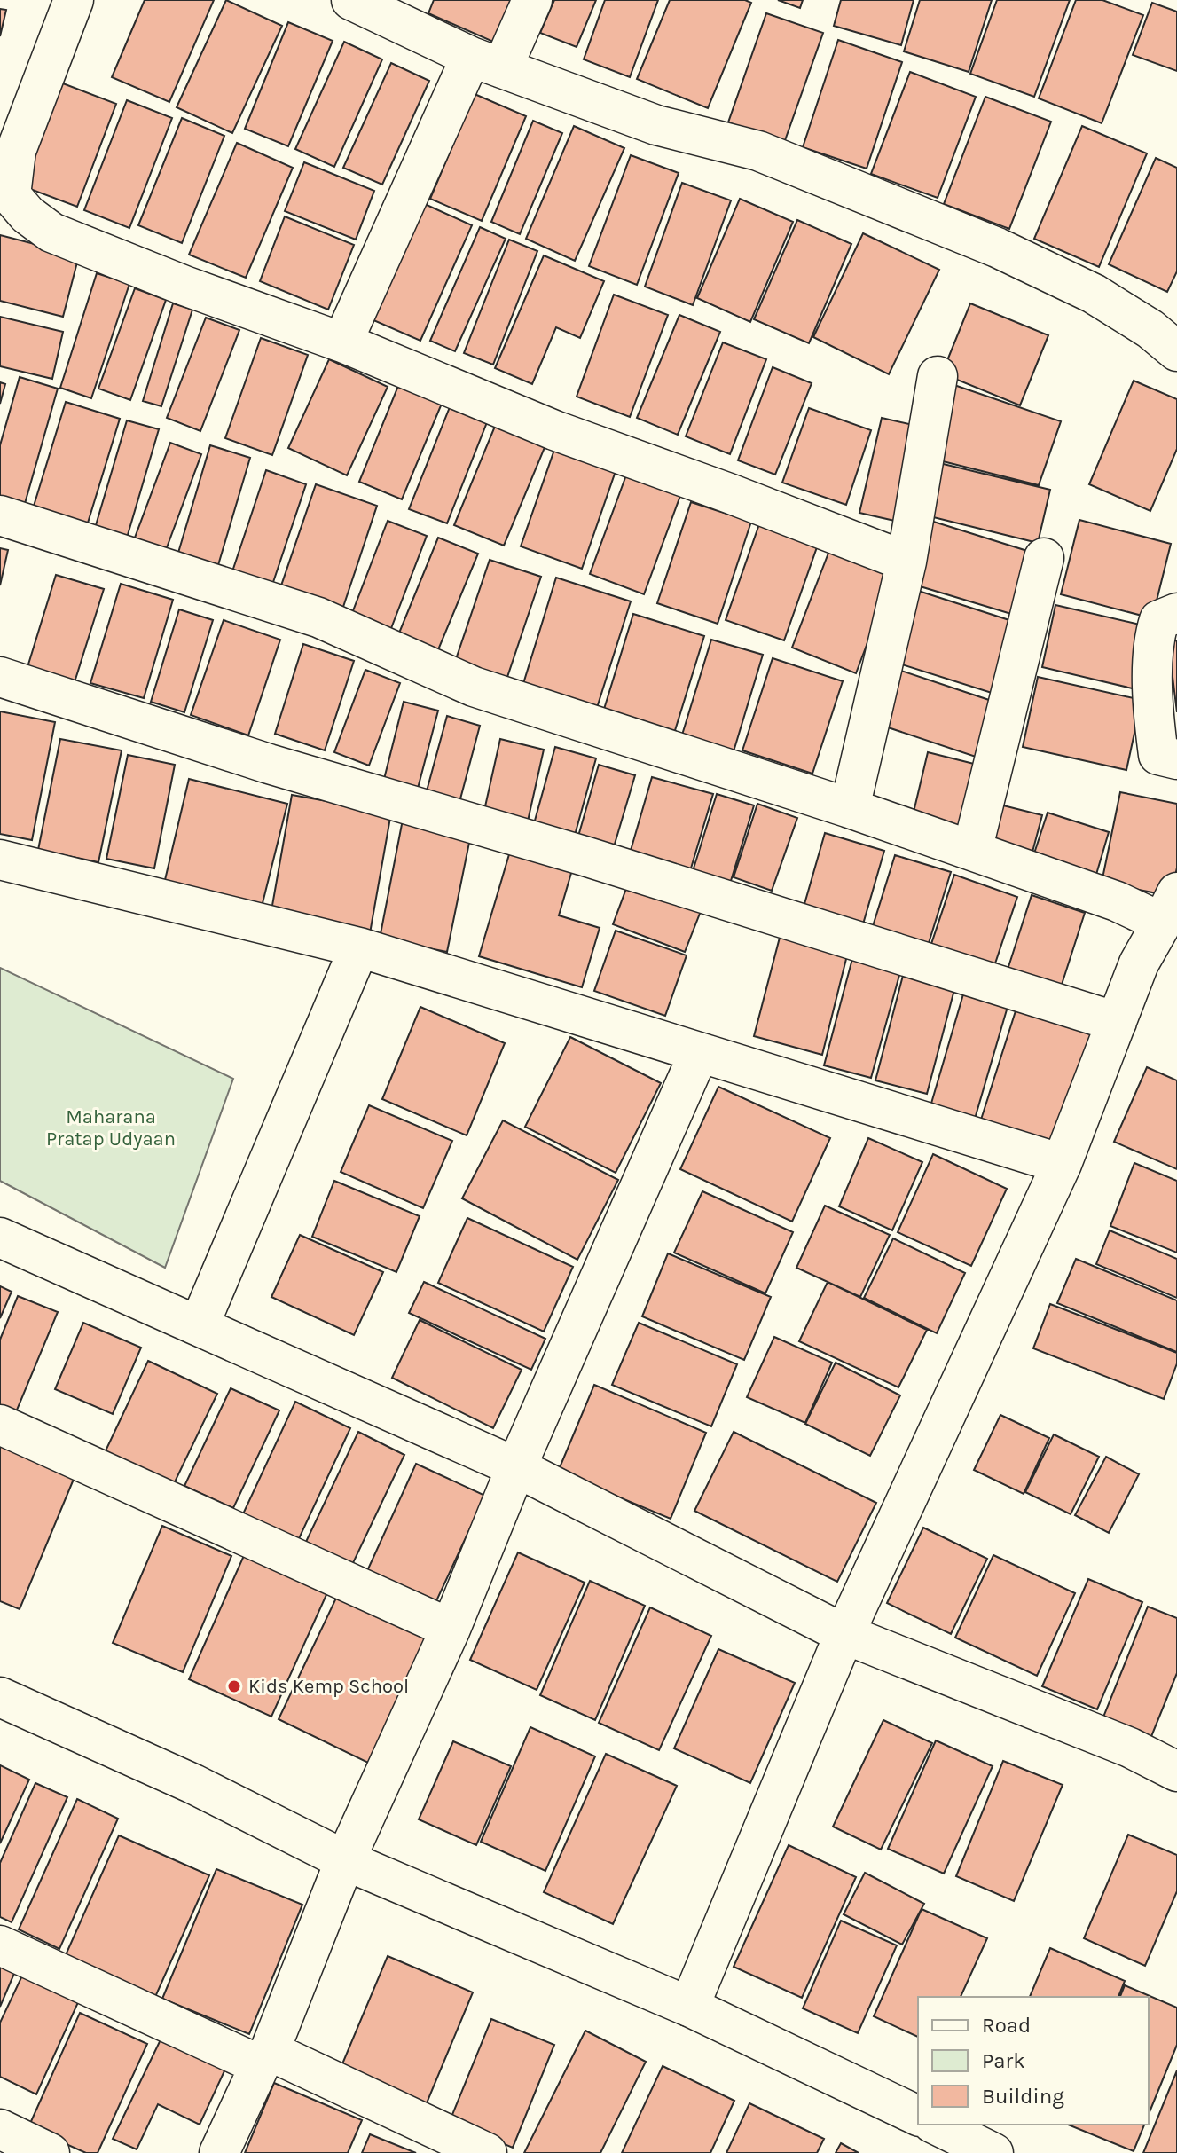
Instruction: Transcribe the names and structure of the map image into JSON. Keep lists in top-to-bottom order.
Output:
{
  "parks": ["Maharana Pratap Udyaan"],
  "places": ["Kids Kemp School"],
  "legend": ["Road", "Park", "Building"]
}
